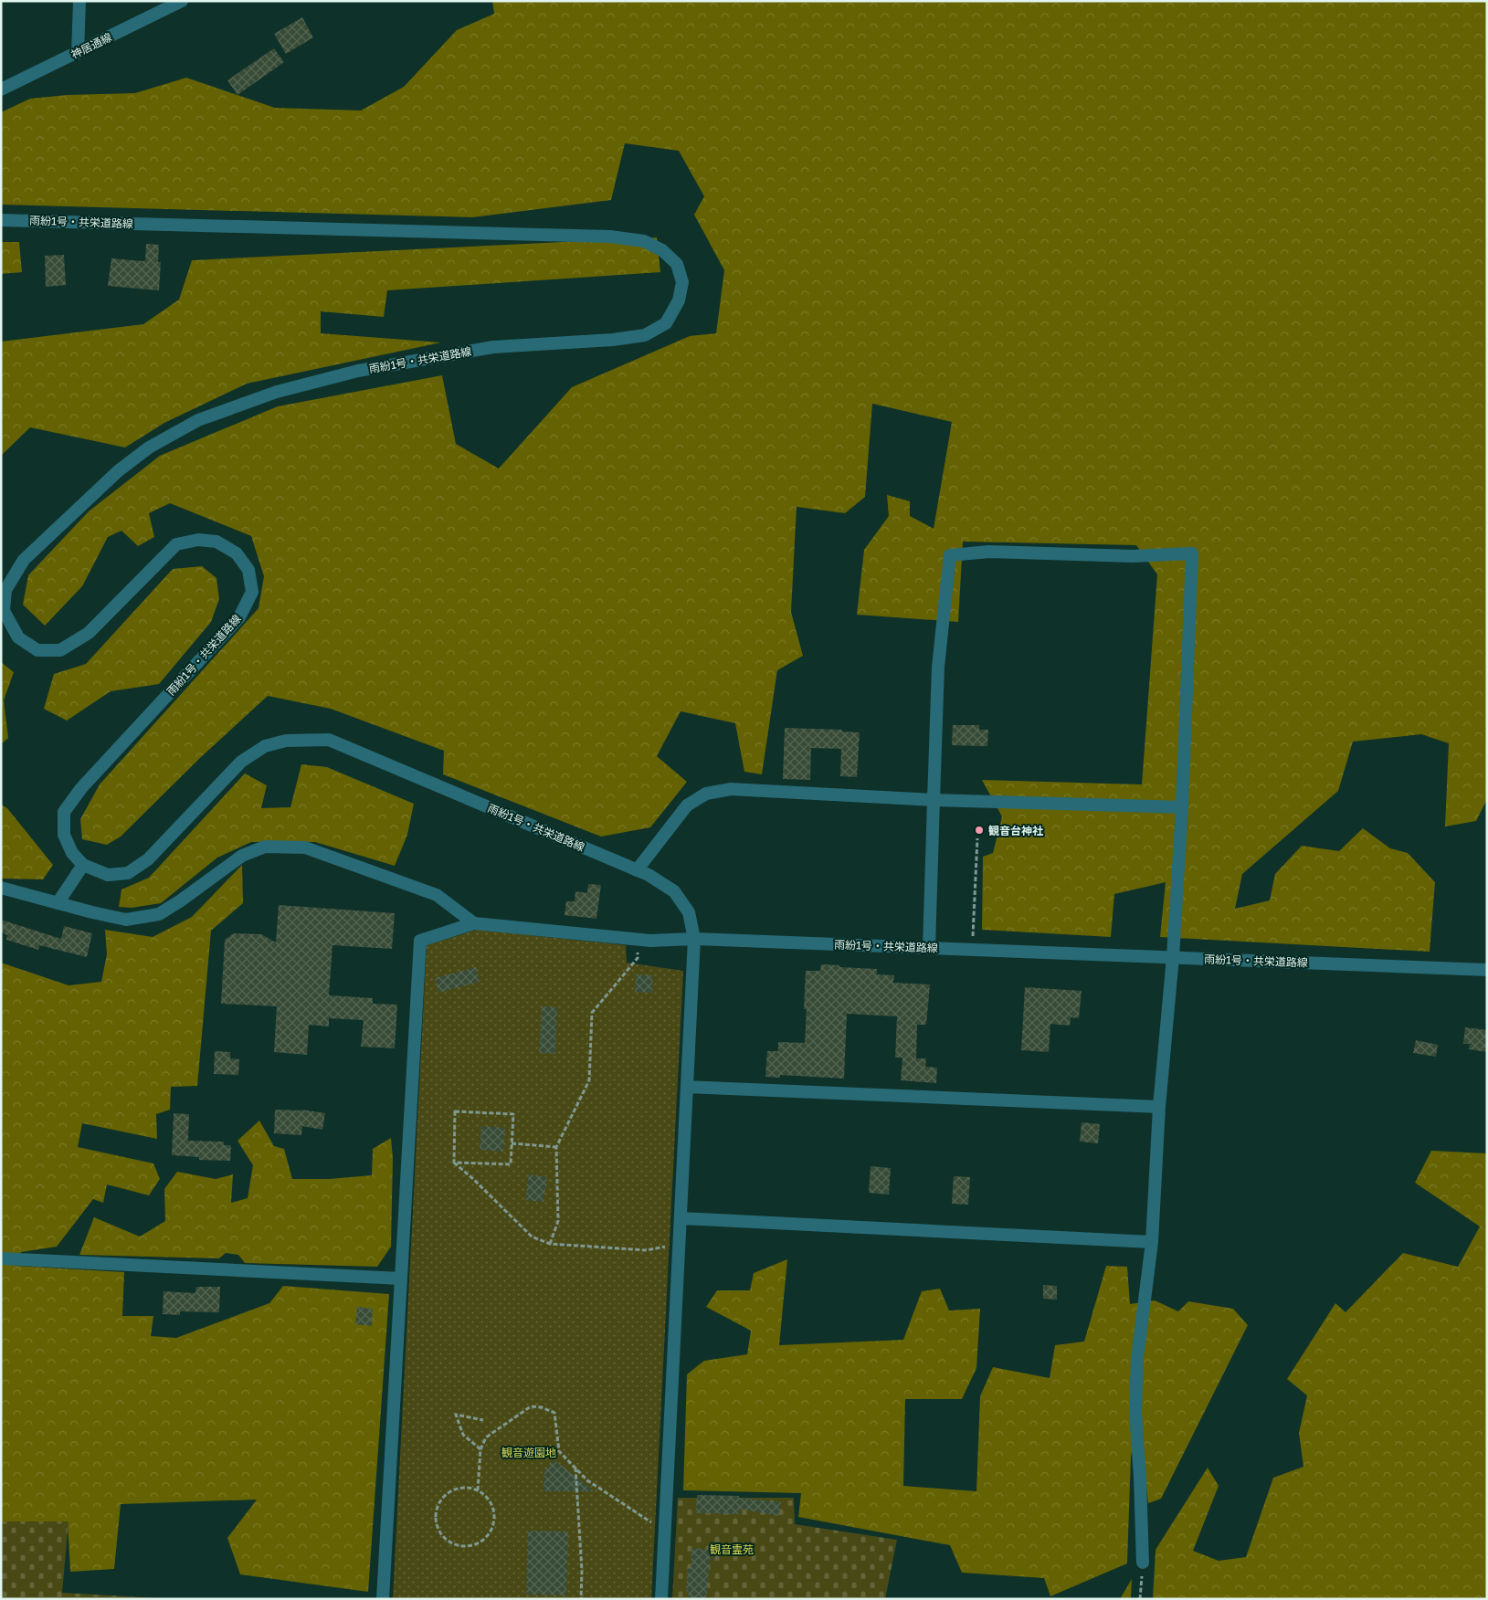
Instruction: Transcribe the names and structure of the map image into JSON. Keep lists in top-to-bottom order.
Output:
{
  "streets": {
    "street": ["神居通線", "雨紛1号・共栄道路線"]
  },
  "parks": ["観音遊園地", "観音霊苑"],
  "places": ["観音台神社"]
}
